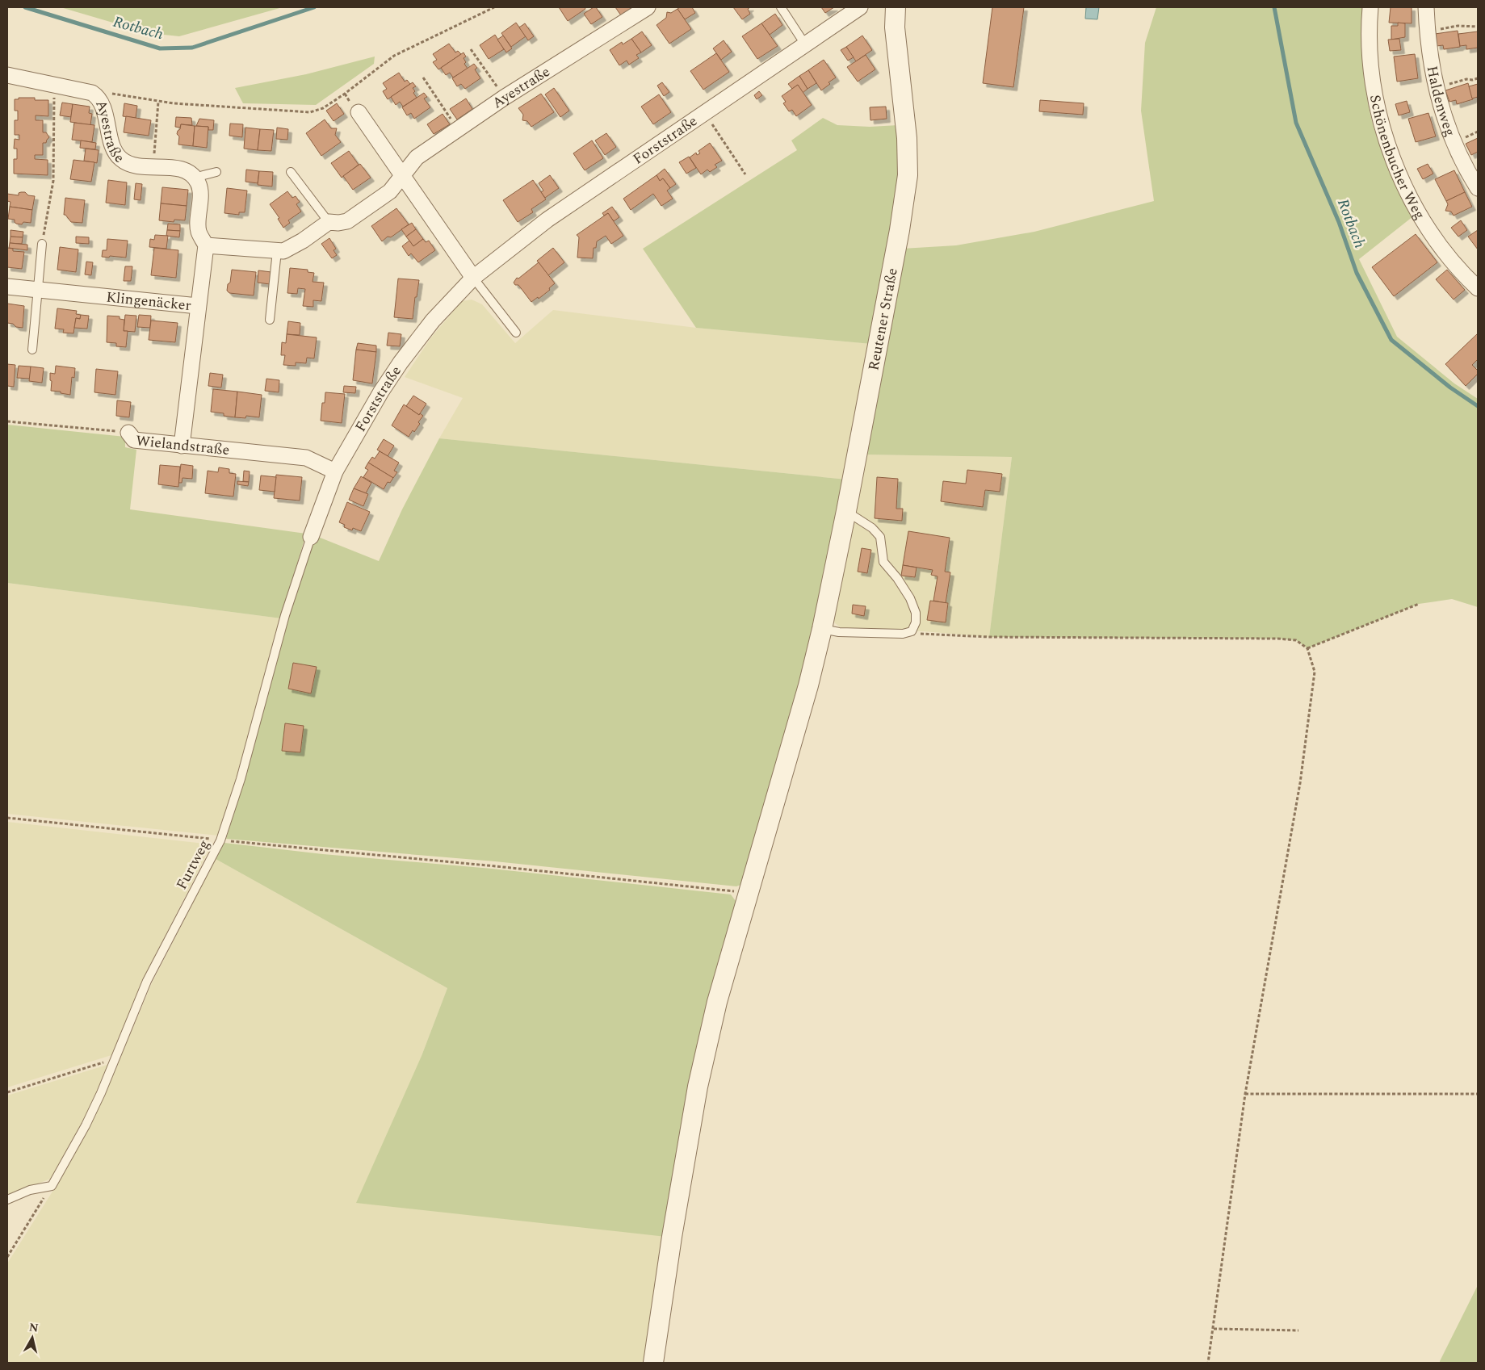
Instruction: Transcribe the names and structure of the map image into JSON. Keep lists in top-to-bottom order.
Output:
{
  "streets": {
    "street": [
      "Ayestraße",
      "Haldenweg",
      "Forststraße",
      "Schönenbucher Weg",
      "Klingenäcker",
      "Reutener Straße",
      "Wielandstraße"
    ],
    "lane": ["Furtweg"]
  },
  "crossings": [
    ["Forststraße", "Wielandstraße"],
    ["Forststraße", "Furtweg"],
    ["Klingenäcker", "Wielandstraße"]
  ],
  "water": ["Rotbach"],
  "north": "top"
}
